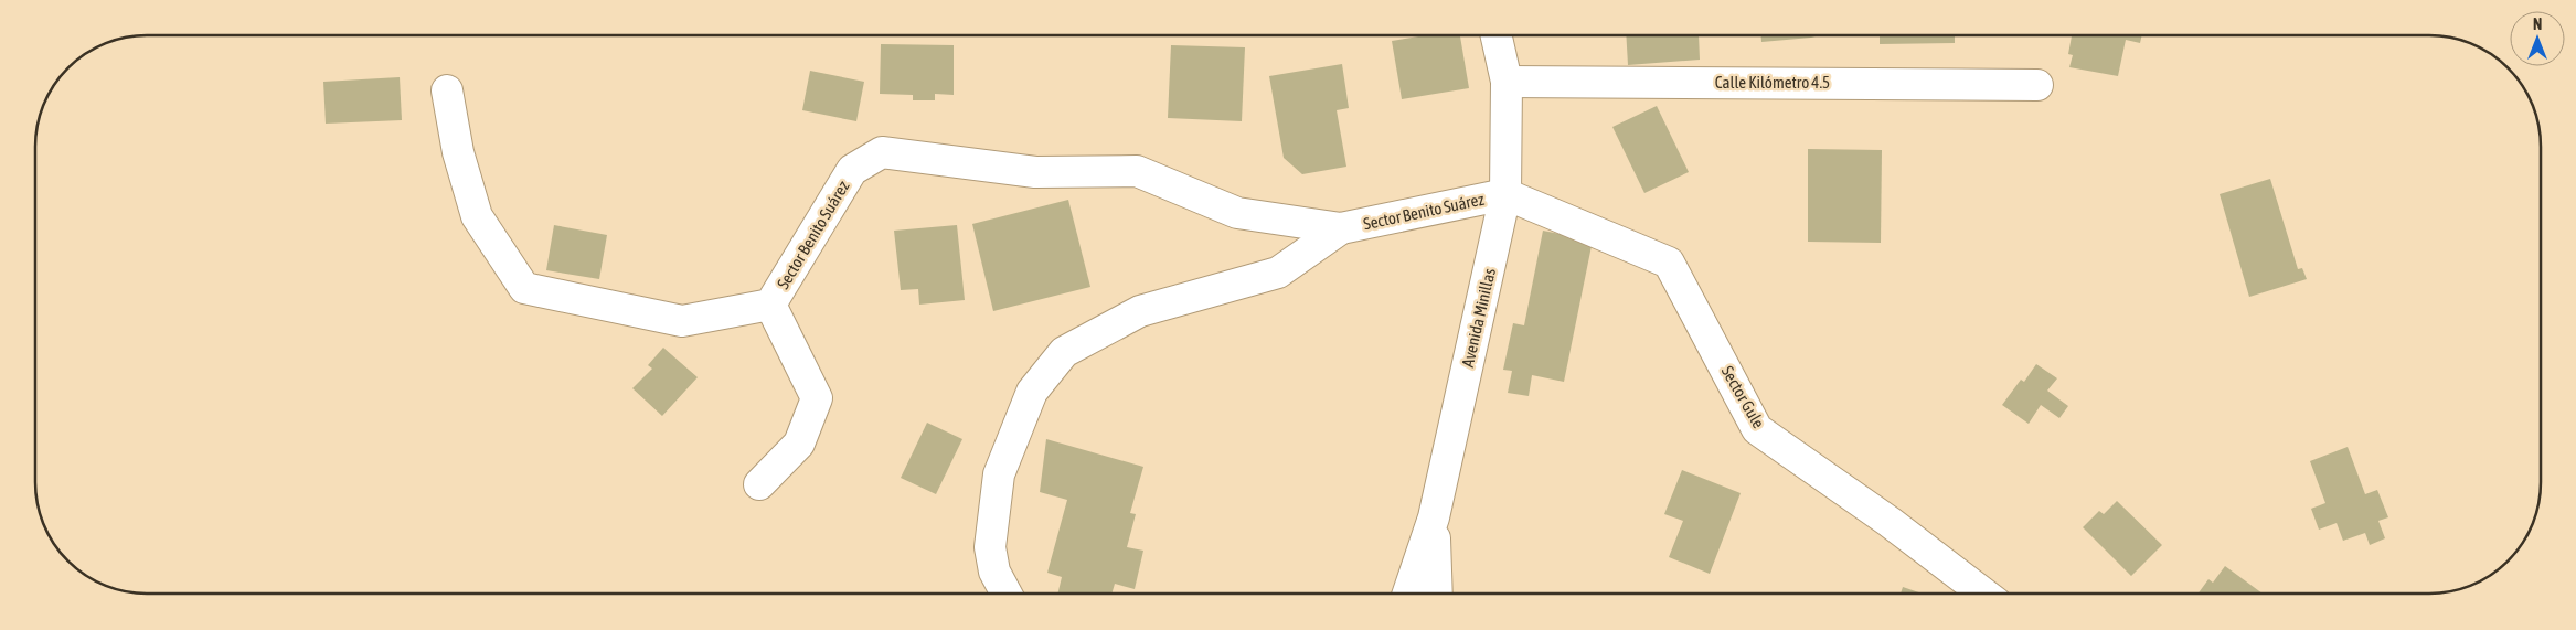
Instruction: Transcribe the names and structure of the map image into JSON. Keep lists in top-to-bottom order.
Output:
{
  "streets": {
    "street": [
      "Calle Kilómetro 4.5",
      "Sector Benito Suárez",
      "Avenida Minillas",
      "Sector Gule"
    ]
  },
  "crossings": [
    ["Calle Kilómetro 4.5", "Avenida Minillas"],
    ["Sector Benito Suárez", "Avenida Minillas"],
    ["Sector Benito Suárez", "Sector Gule"],
    ["Avenida Minillas", "Sector Gule"]
  ],
  "north": "top"
}
